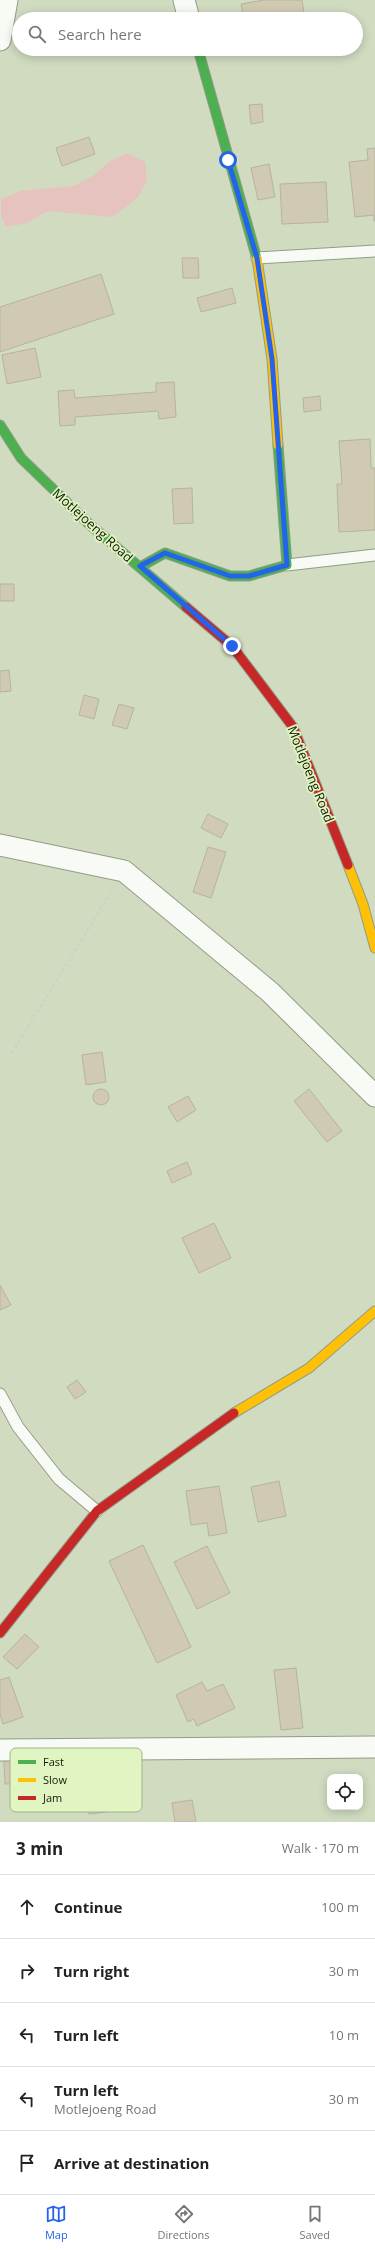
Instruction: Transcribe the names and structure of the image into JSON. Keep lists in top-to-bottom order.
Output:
{
  "streets": {
    "street": ["Motlejoeng Road"]
  },
  "legend": ["Fast", "Slow", "Jam"],
  "page": {
    "search": "Search here",
    "heading": ["3 min", "Walk · 170 m"],
    "list": [
      ["Continue", "100 m"],
      ["Turn right", "30 m"],
      ["Turn left", "10 m"],
      ["Turn left", "Motlejoeng Road", "30 m"],
      "Arrive at destination"
    ],
    "nav": ["Map", "Directions", "Saved"]
  }
}
